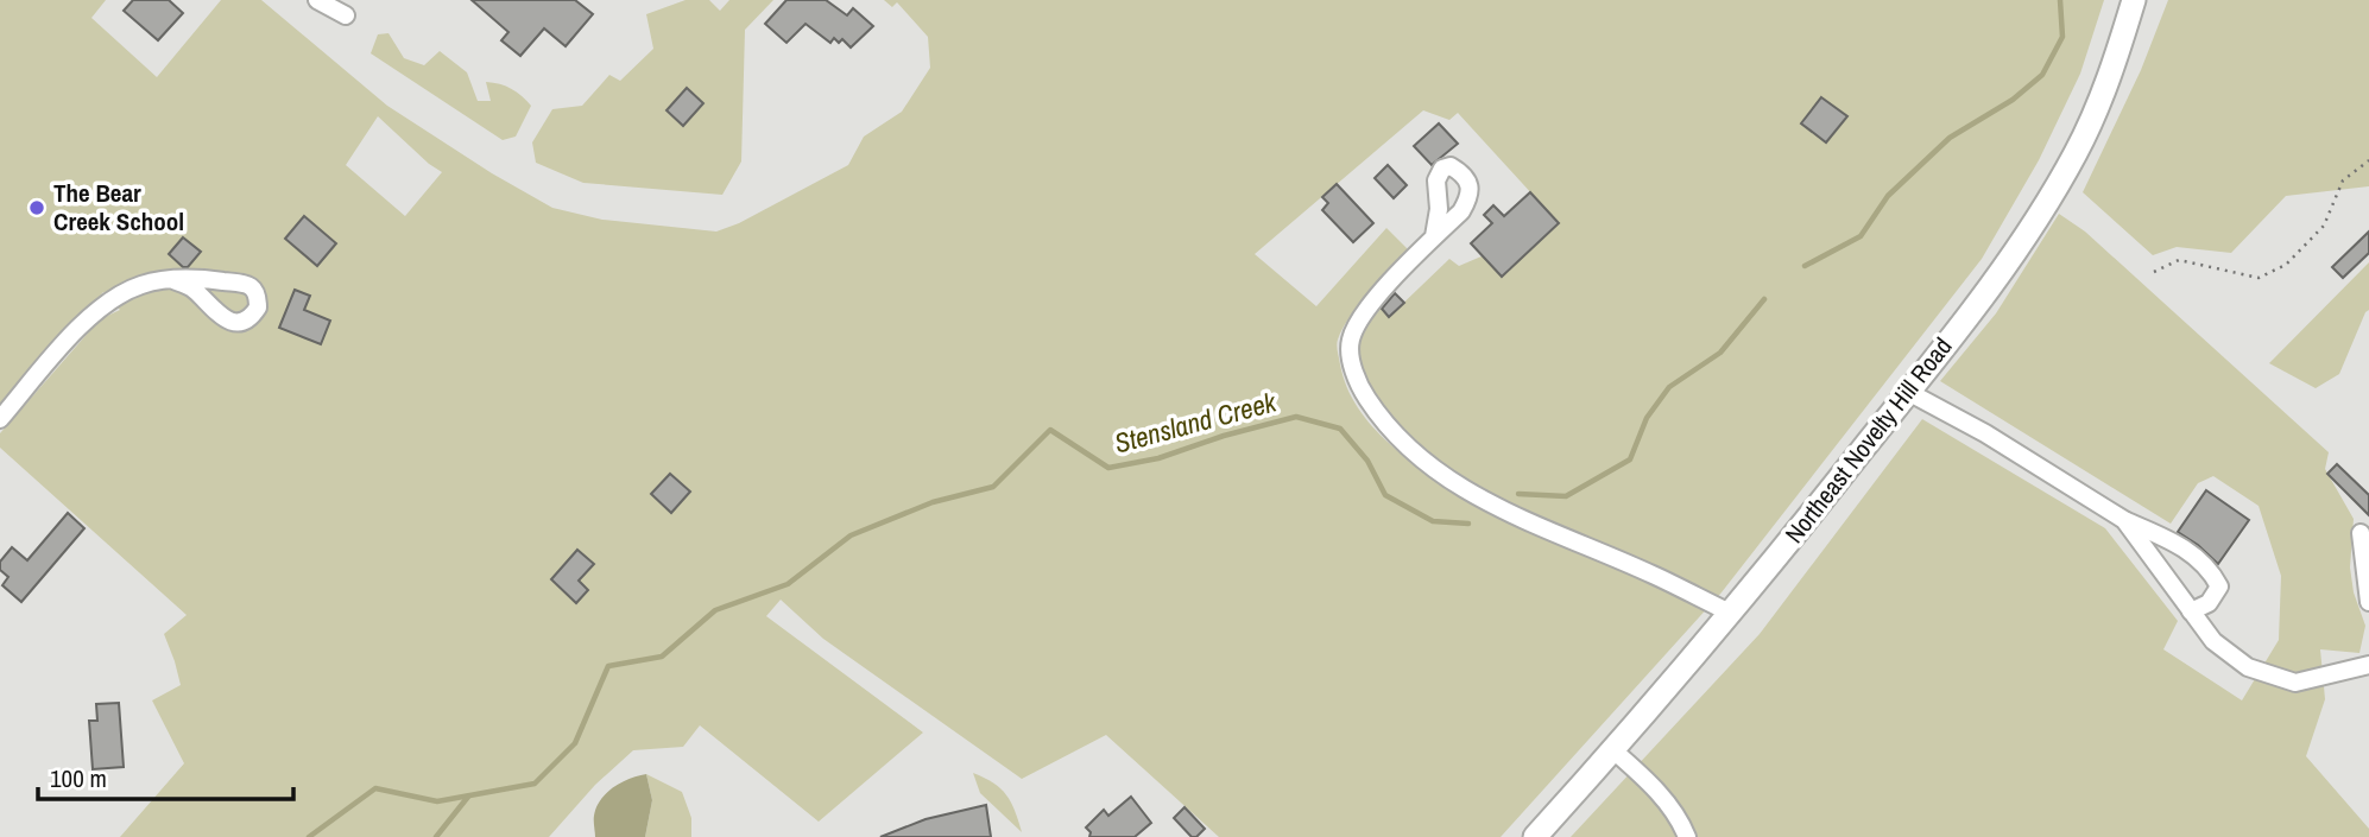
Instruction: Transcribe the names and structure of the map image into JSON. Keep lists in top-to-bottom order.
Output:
{
  "streets": {
    "main road": ["Northeast Novelty Hill Road"]
  },
  "water": ["Stensland Creek"],
  "places": ["The Bear Creek School"],
  "scale_bar": "100 m"
}
